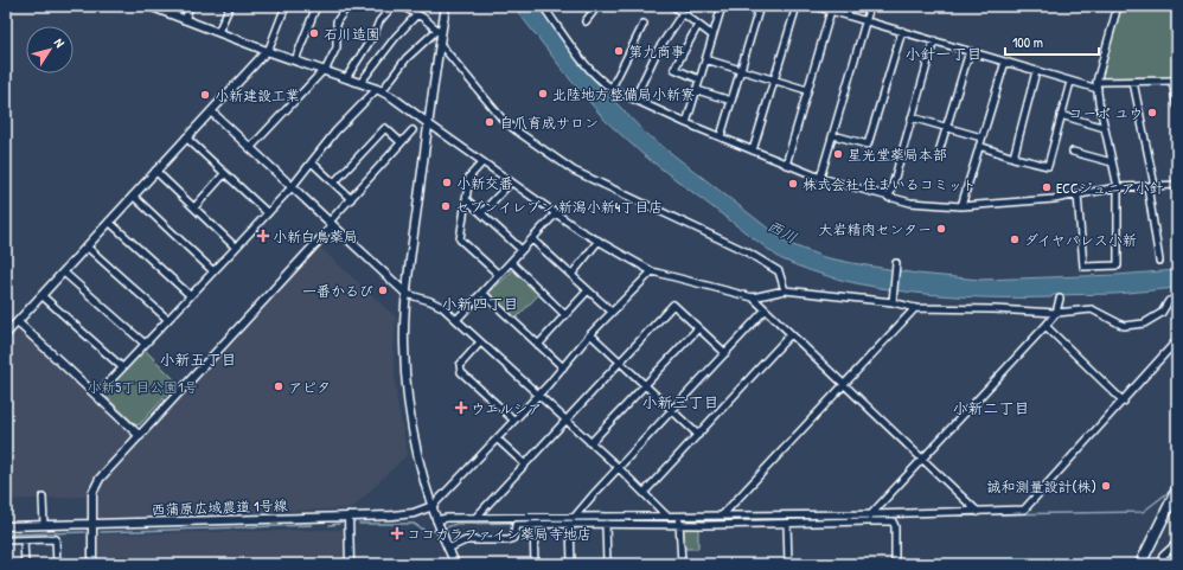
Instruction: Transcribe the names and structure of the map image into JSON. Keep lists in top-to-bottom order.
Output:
{
  "streets": {
    "street": ["西蒲原広域農道 1号線"]
  },
  "districts": [
    "小針一丁目",
    "小新四丁目",
    "小新五丁目",
    "小新三丁目",
    "小新二丁目"
  ],
  "water": ["西川"],
  "parks": ["小新5丁目公園1号"],
  "places": {
    "other": [
      "石川造園",
      "第九商事",
      "北陸地方整備局小新寮",
      "小新建設工業",
      "コーポ ユウ",
      "自爪育成サロン",
      "星光堂薬局本部",
      "小新交番",
      "株式会社 住まいるコミット",
      "ECCジュニア小針",
      "セブンイレブン 新潟小新4丁目店",
      "大岩精肉センター",
      "ダイヤパレス小新",
      "一番かるび",
      "アピタ",
      "誠和測量設計(株)"
    ],
    "health": ["小新白鳥薬局", "ウエルシア", "ココカラファイン薬局寺地店"]
  },
  "scale_bar": "100 m",
  "north": "top right"
}
